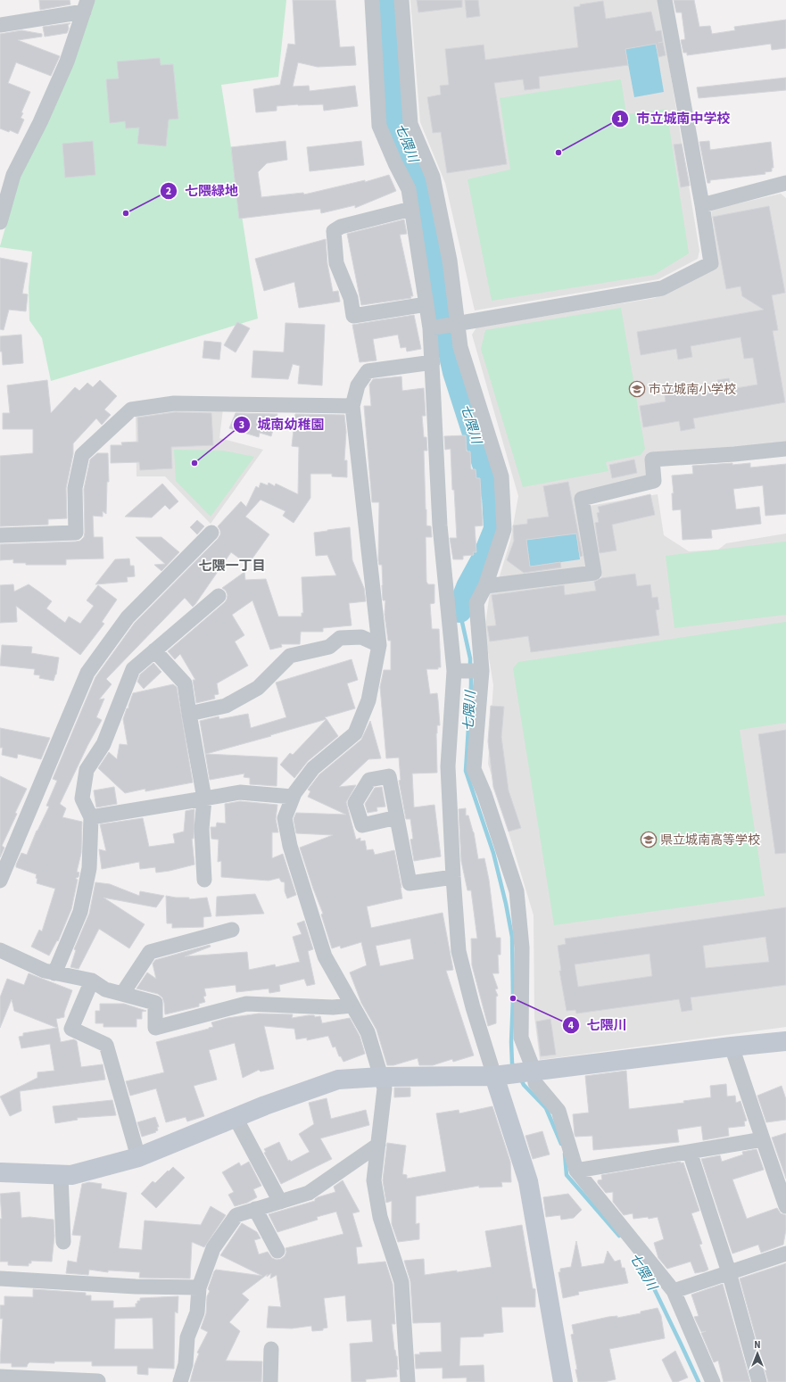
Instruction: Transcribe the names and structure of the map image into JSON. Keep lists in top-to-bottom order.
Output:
{
  "districts": ["七隈一丁目"],
  "water": ["七隈川"],
  "places": {
    "other": [
      "市立城南中学校",
      "七隈緑地",
      "城南幼稚園",
      "七隈川"
    ],
    "school or university": ["市立城南小学校", "県立城南高等学校"]
  },
  "north": "top"
}
